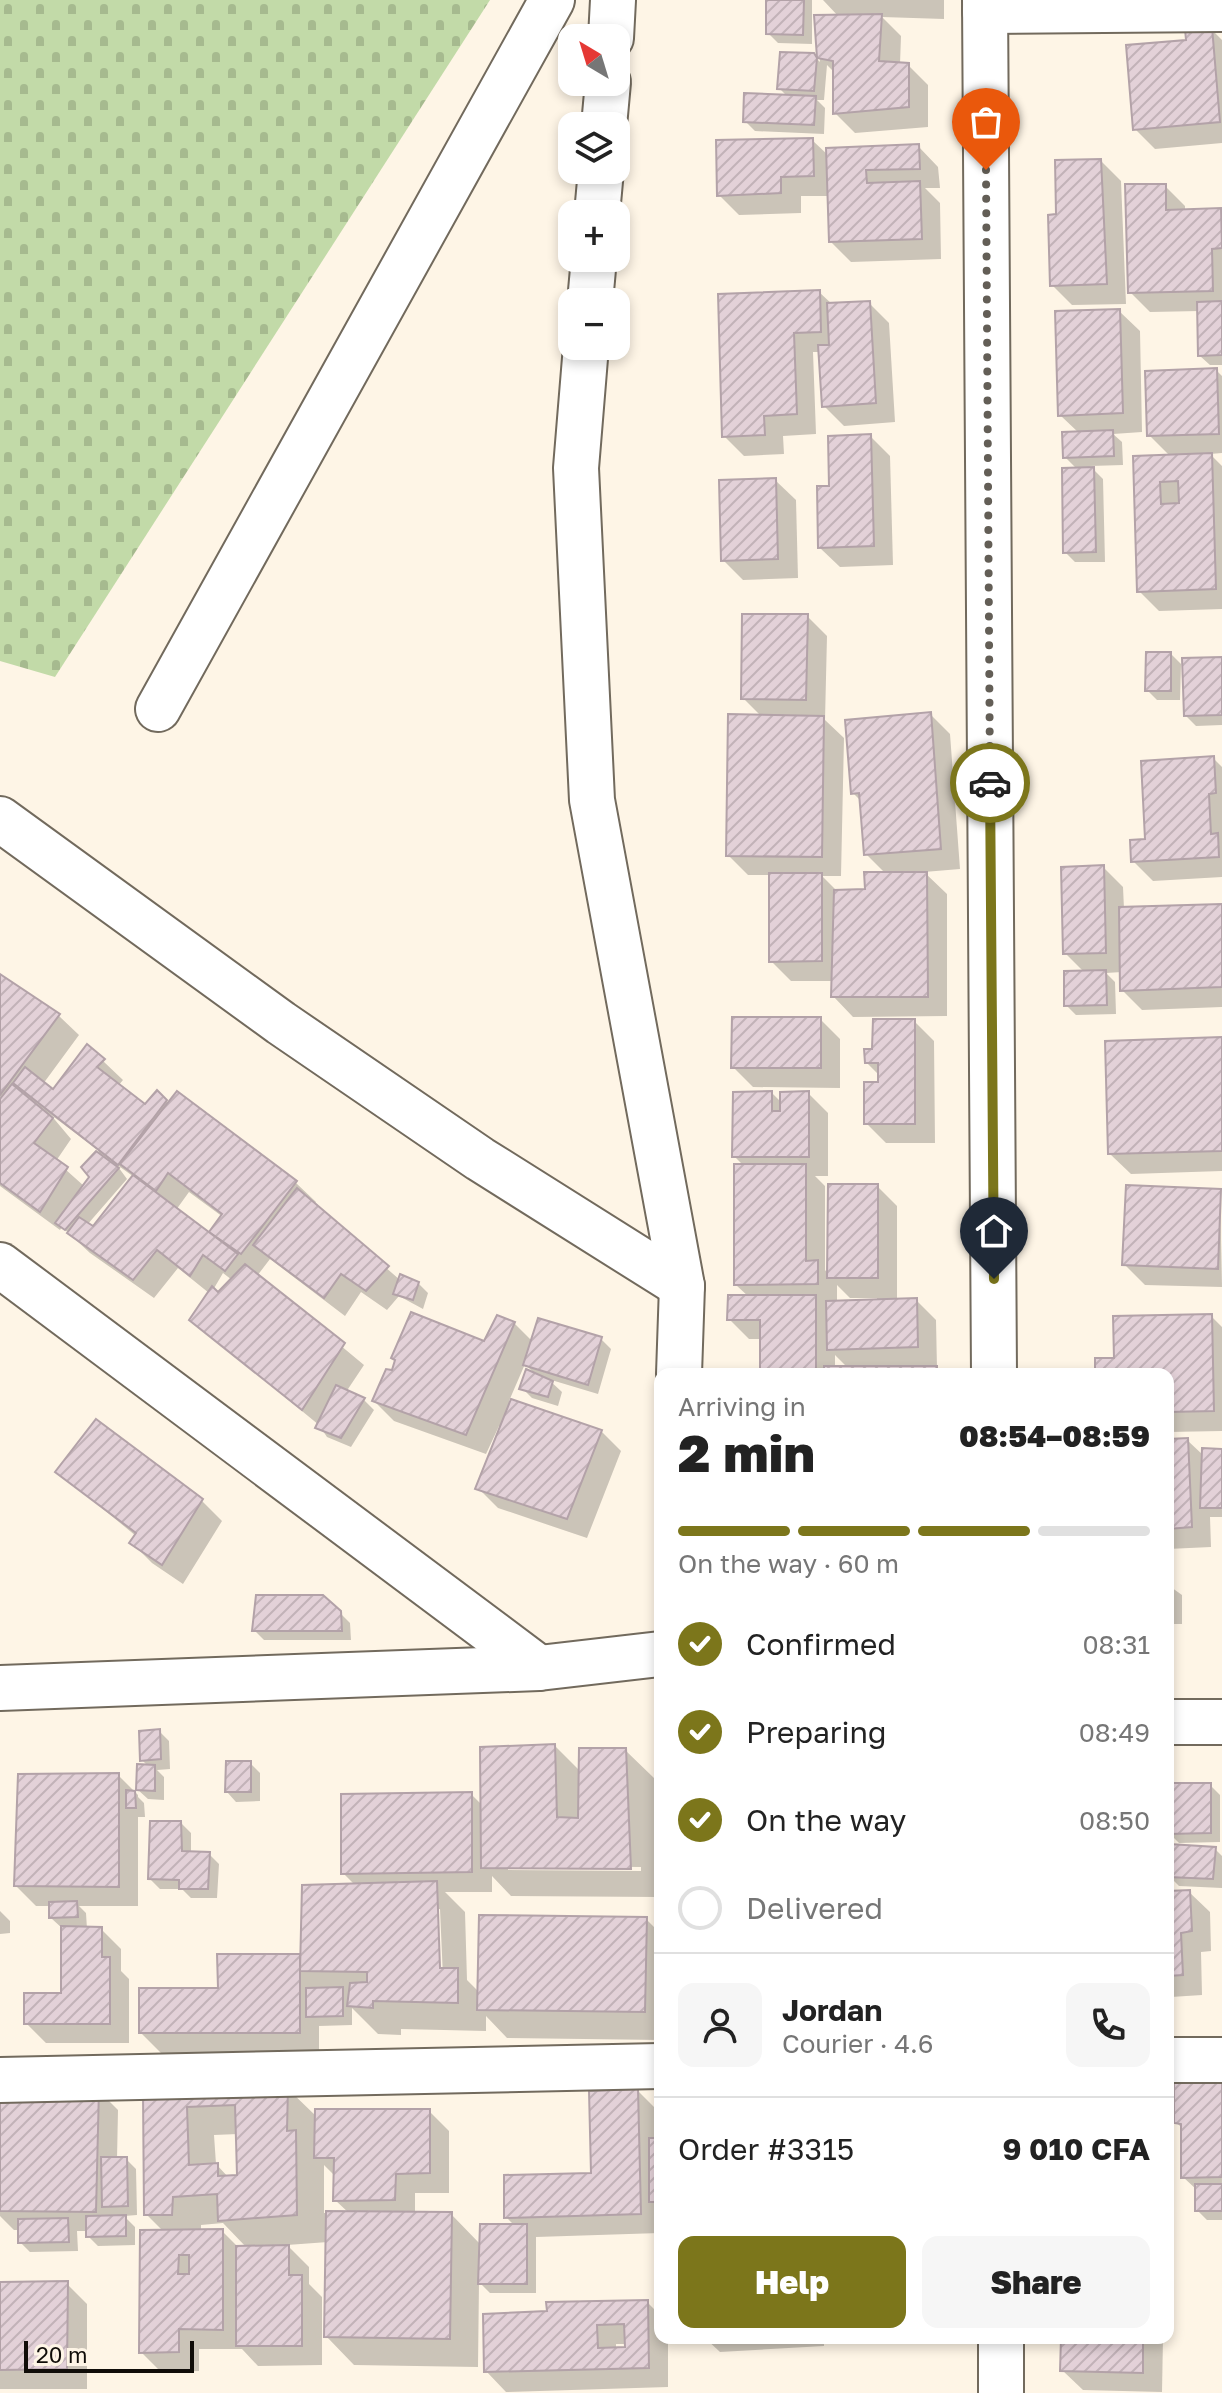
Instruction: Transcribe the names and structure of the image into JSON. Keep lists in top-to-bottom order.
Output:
{
  "scale_bar": "20 m",
  "north": "top left",
  "page": {
    "map_buttons": ["+", "−"],
    "heading": ["2 min", "Arriving in", "08:54–08:59"],
    "panel": [
      "Jordan",
      "Courier · 4.6",
      "Order #3315",
      "9 010 CFA"
    ],
    "bar": "On the way · 60 m",
    "list": [
      ["Confirmed", "08:31"],
      ["Preparing", "08:49"],
      ["On the way", "08:50"],
      "Delivered"
    ],
    "buttons": ["Help", "Share"],
    "scale": "20 m"
  }
}
